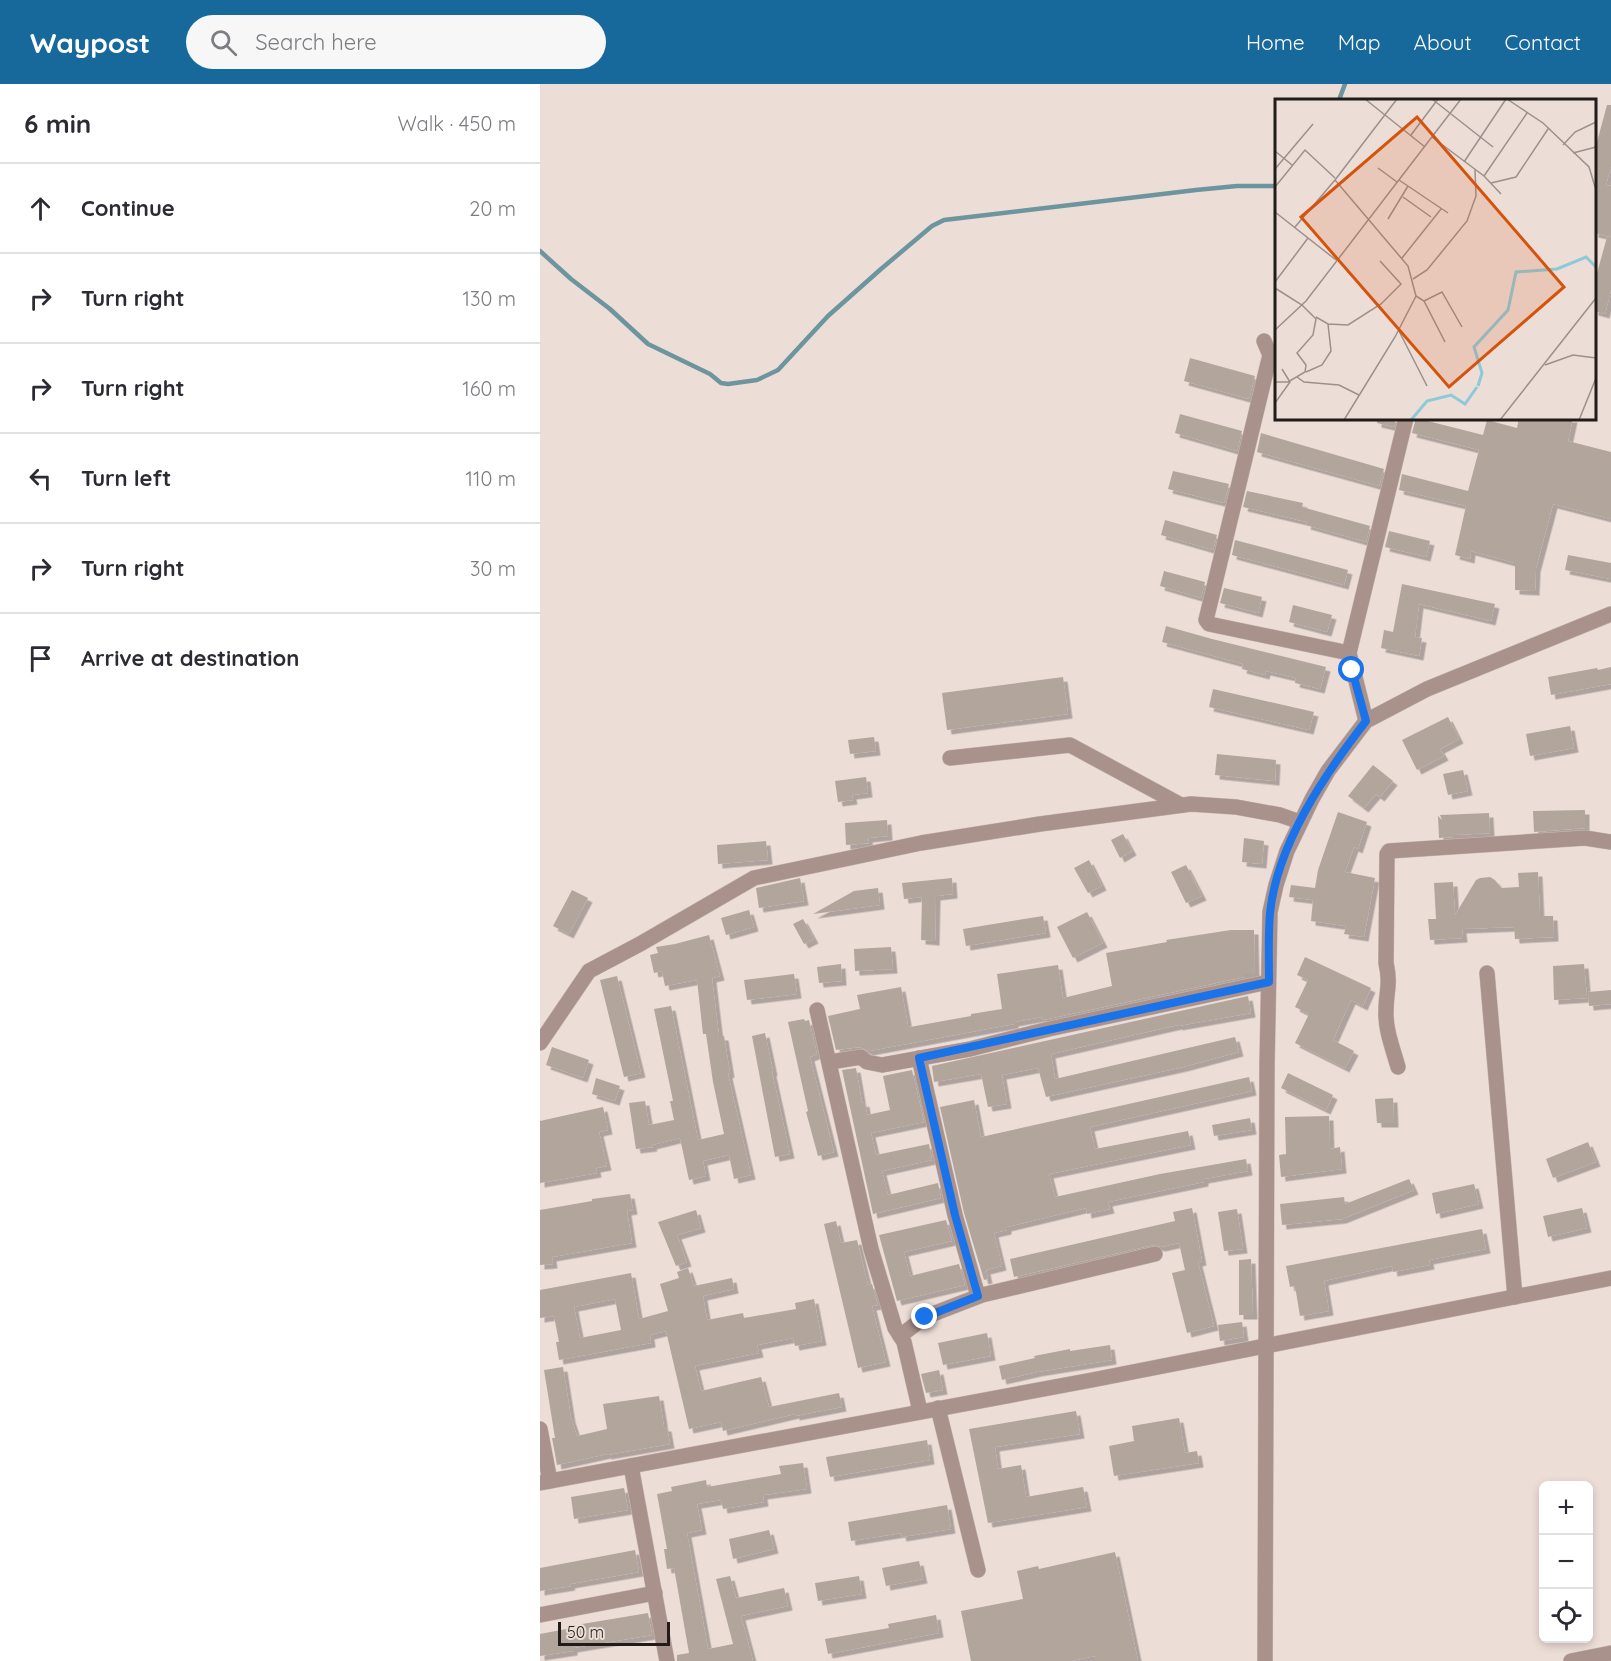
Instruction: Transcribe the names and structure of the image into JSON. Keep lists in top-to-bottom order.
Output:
{
  "scale_bar": "50 m",
  "page": {
    "header": "Waypost",
    "search": "Search here",
    "nav": [
      "Home",
      "Map",
      "About",
      "Contact"
    ],
    "heading": ["6 min", "Walk · 450 m"],
    "list": [
      ["Continue", "20 m"],
      ["Turn right", "130 m"],
      ["Turn right", "160 m"],
      ["Turn left", "110 m"],
      ["Turn right", "30 m"],
      "Arrive at destination"
    ],
    "map_buttons": ["+", "−"],
    "scale": "50 m"
  }
}
